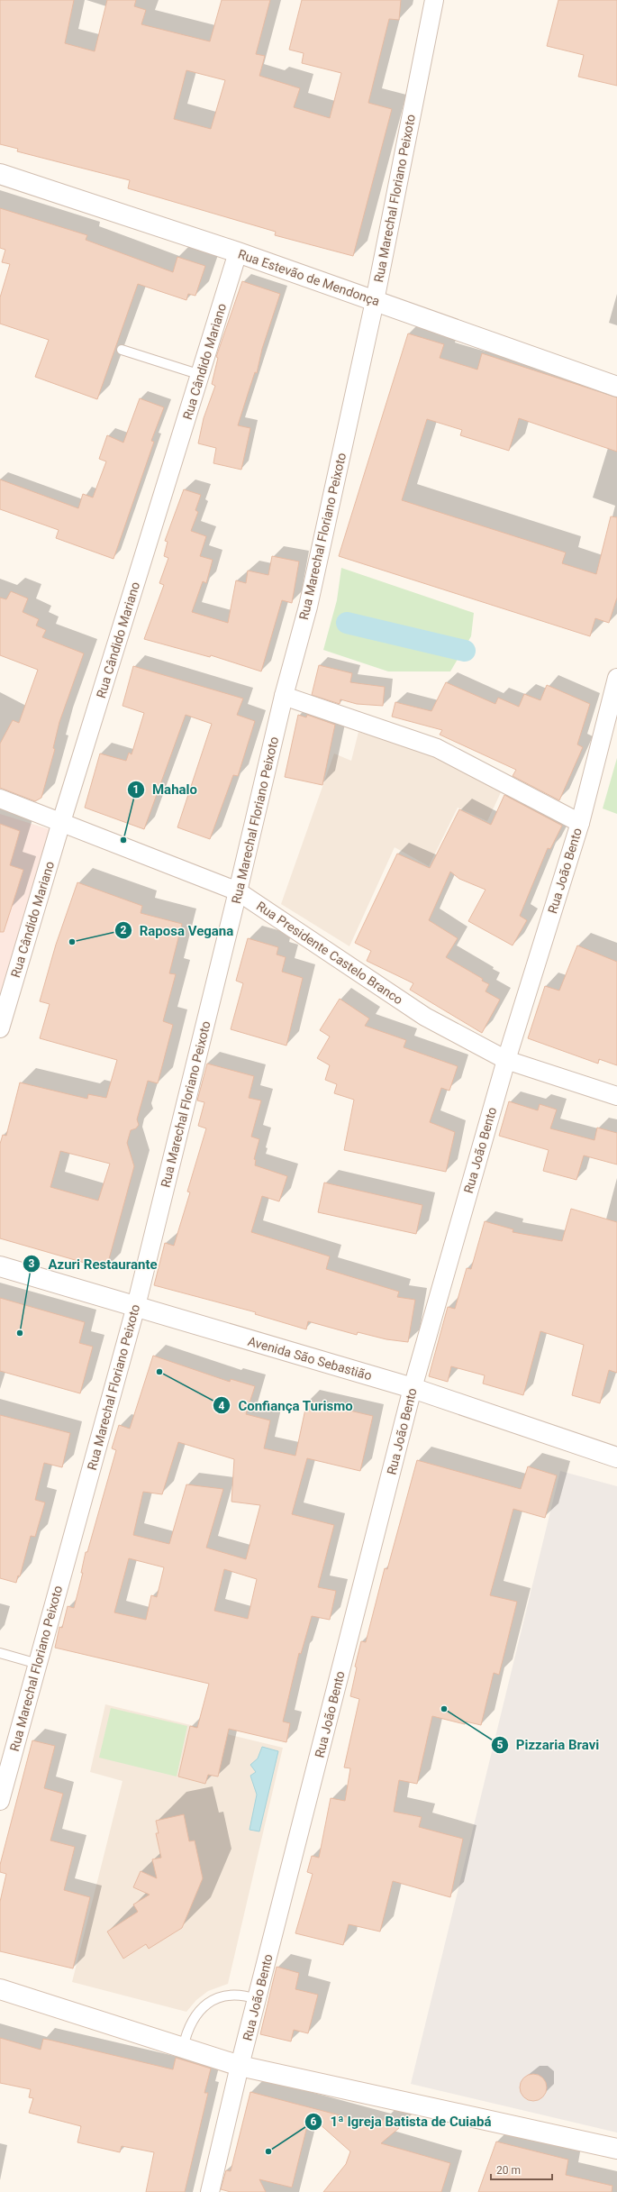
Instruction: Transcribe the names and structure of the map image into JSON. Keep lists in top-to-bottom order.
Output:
{
  "streets": {
    "street": [
      "Rua Marechal Floriano Peixoto",
      "Rua Estevão de Mendonça",
      "Rua Cândido Mariano",
      "Rua João Bento",
      "Rua Presidente Castelo Branco",
      "Avenida São Sebastião"
    ]
  },
  "crossings": [
    ["Rua Marechal Floriano Peixoto", "Rua Estevão de Mendonça"],
    ["Rua Marechal Floriano Peixoto", "Rua Presidente Castelo Branco"],
    ["Rua Marechal Floriano Peixoto", "Avenida São Sebastião"],
    ["Rua Estevão de Mendonça", "Rua Cândido Mariano"],
    ["Rua Cândido Mariano", "Rua Presidente Castelo Branco"],
    ["Rua João Bento", "Rua Presidente Castelo Branco"],
    ["Rua João Bento", "Avenida São Sebastião"]
  ],
  "places": [
    "Mahalo",
    "Raposa Vegana",
    "Azuri Restaurante",
    "Confiança Turismo",
    "Pizzaria Bravi",
    "1ª Igreja Batista de Cuiabá"
  ],
  "scale_bar": "20 m"
}
